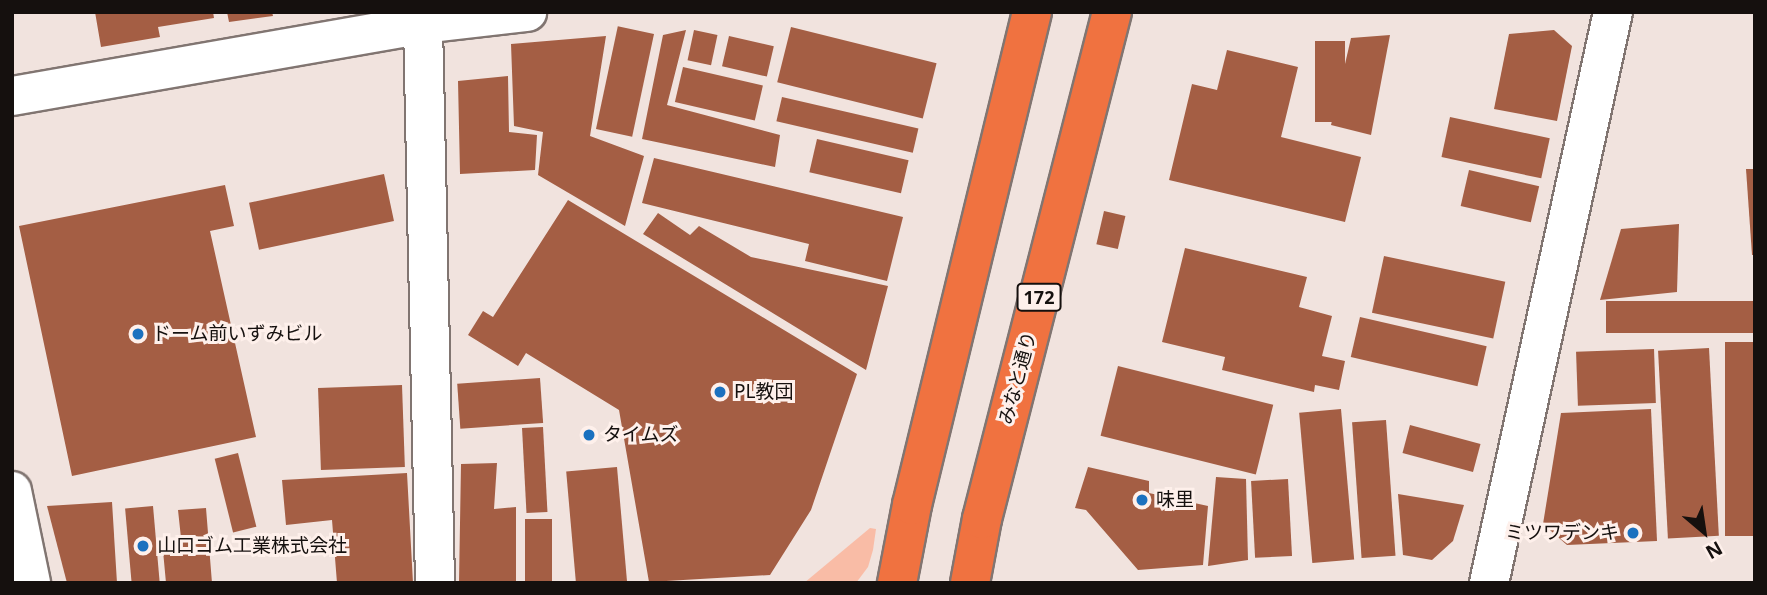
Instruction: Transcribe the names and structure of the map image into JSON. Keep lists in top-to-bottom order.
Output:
{
  "streets": {
    "highway": ["172", "みなと通り"]
  },
  "places": [
    "ドーム前いずみビル",
    "PL教団",
    "タイムズ",
    "味里",
    "ミツワデンキ",
    "山口ゴム工業株式会社"
  ],
  "north": "bottom right"
}
